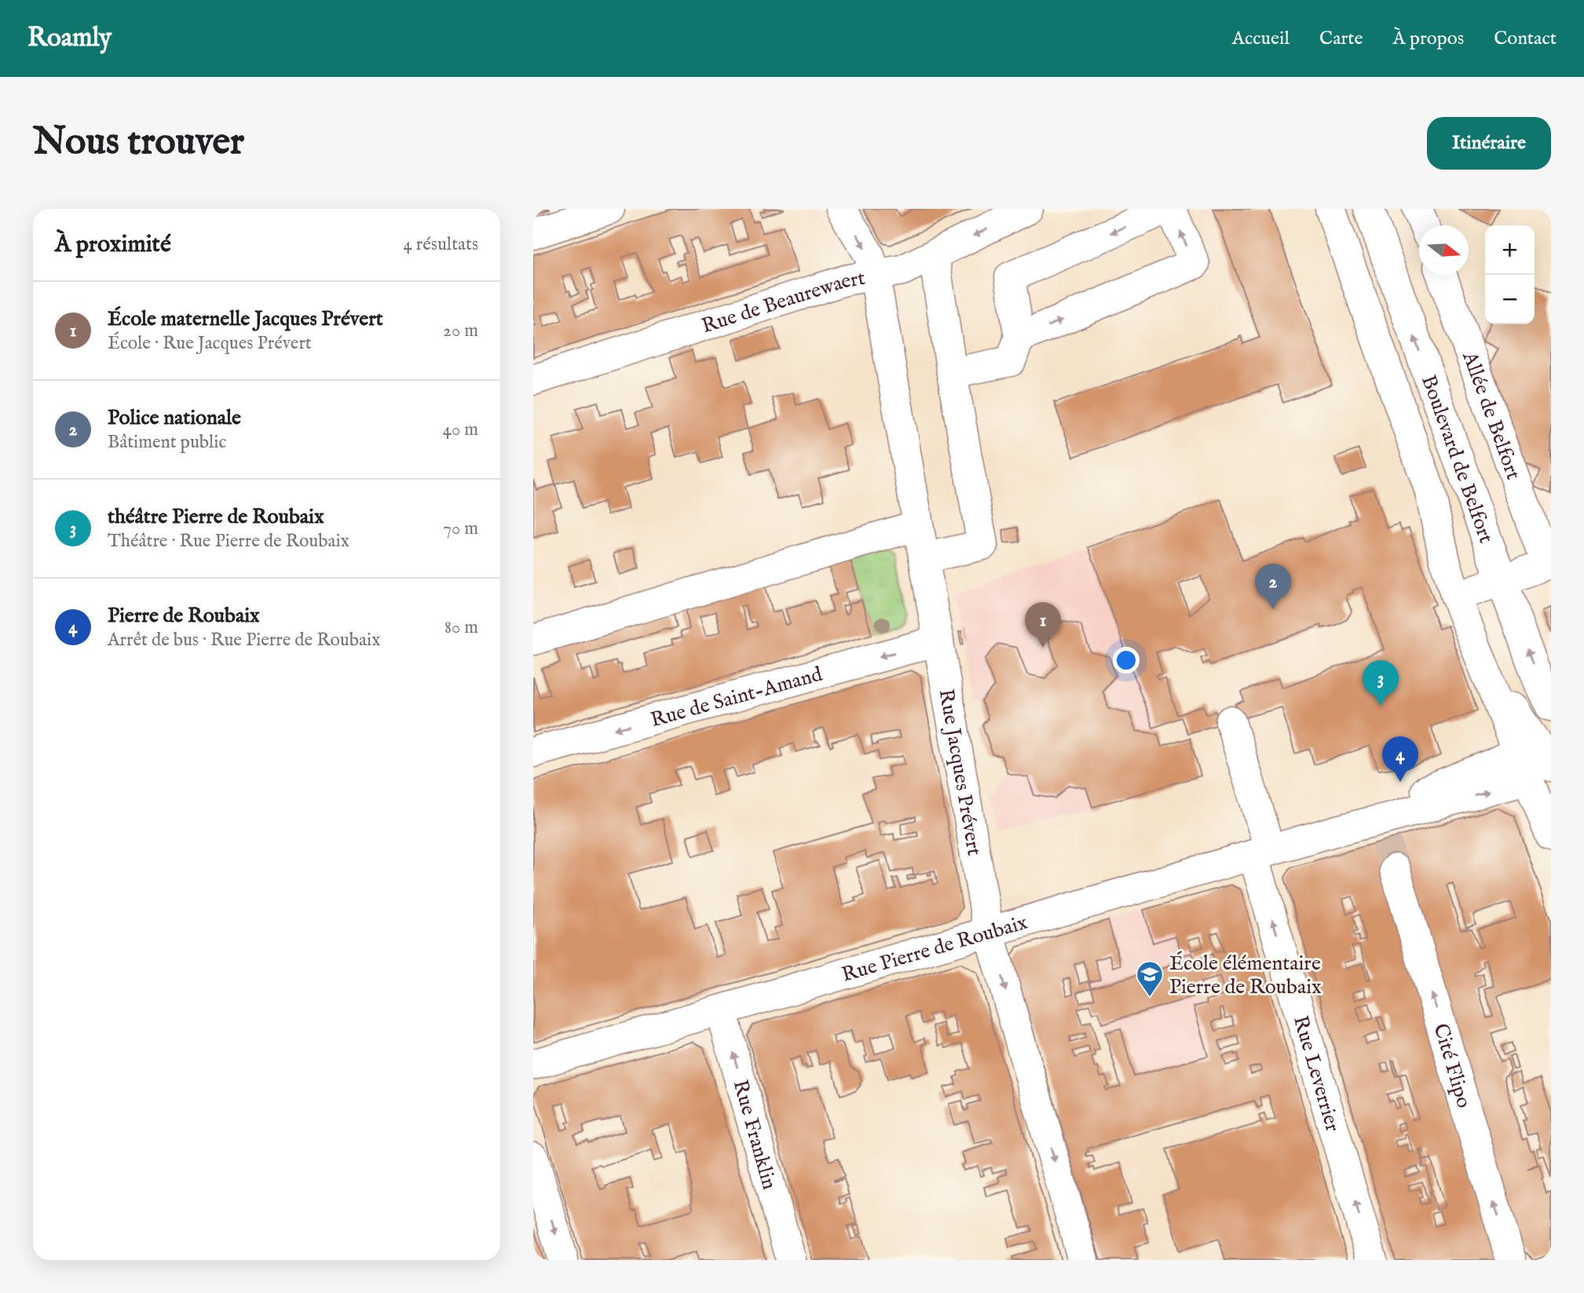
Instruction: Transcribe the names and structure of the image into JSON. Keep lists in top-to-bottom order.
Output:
{
  "streets": {
    "street": [
      "Rue de Beaurewaert",
      "Allée de Belfort",
      "Boulevard de Belfort",
      "Rue de Saint-Amand",
      "Rue Jacques Prévert",
      "Rue Pierre de Roubaix",
      "Cité Flipo",
      "Rue Leverrier",
      "Rue Franklin"
    ]
  },
  "crossings": [
    ["Rue de Beaurewaert", "Rue Jacques Prévert"],
    ["Boulevard de Belfort", "Rue Pierre de Roubaix"],
    ["Rue de Saint-Amand", "Rue Jacques Prévert"],
    ["Rue Jacques Prévert", "Rue Pierre de Roubaix"],
    ["Rue Pierre de Roubaix", "Rue Leverrier"],
    ["Rue Pierre de Roubaix", "Rue Franklin"]
  ],
  "one_way": ["Rue Jacques Prévert", "Cité Flipo", "Rue Leverrier"],
  "places": {
    "school or university": ["École élémentaire Pierre de Roubaix"]
  },
  "north": "right",
  "page": {
    "header": "Roamly",
    "nav": [
      "Accueil",
      "Carte",
      "À propos",
      "Contact"
    ],
    "buttons": "Itinéraire",
    "title": "Nous trouver",
    "heading": ["À proximité", "4 résultats"],
    "map_buttons": ["+", "−"],
    "list": [
      {
        "mark": "1",
        "name": "École maternelle Jacques Prévert",
        "note": "École · Rue Jacques Prévert",
        "value": "20 m"
      },
      {
        "mark": "2",
        "name": "Police nationale",
        "note": "Bâtiment public",
        "value": "40 m"
      },
      {
        "mark": "3",
        "name": "théâtre Pierre de Roubaix",
        "note": "Théâtre · Rue Pierre de Roubaix",
        "value": "70 m"
      },
      {
        "mark": "4",
        "name": "Pierre de Roubaix",
        "note": "Arrêt de bus · Rue Pierre de Roubaix",
        "value": "80 m"
      }
    ],
    "pins": [
      "2",
      "1",
      "3",
      "4"
    ]
  }
}
